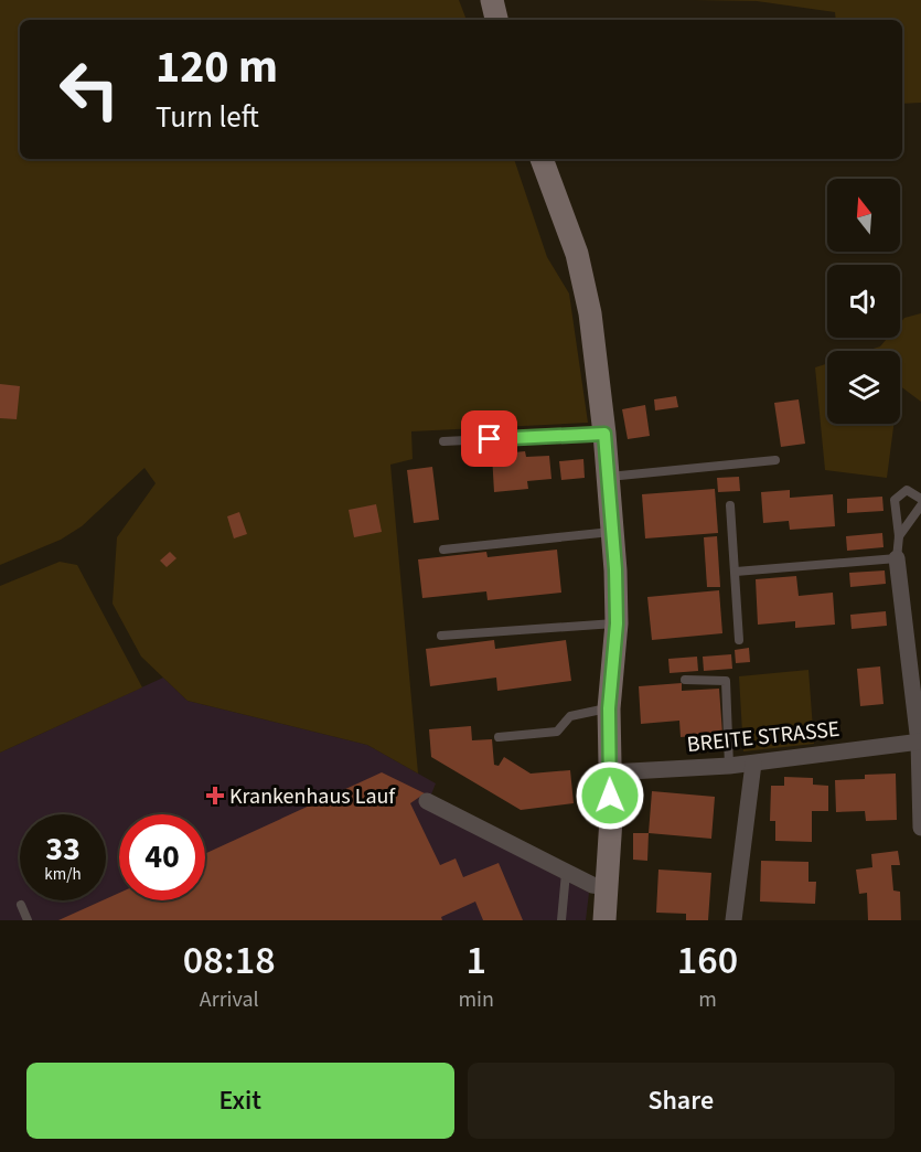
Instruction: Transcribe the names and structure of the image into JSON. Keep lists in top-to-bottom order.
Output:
{
  "streets": {
    "street": ["BREITE STRASSE"]
  },
  "places": {
    "health": ["Krankenhaus Lauf"]
  },
  "north": "top",
  "page": {
    "turn": ["120 m", "Turn left"],
    "speed": "33 km/h",
    "limit": "40",
    "eta": [
      "08:18",
      "Arrival",
      "1",
      "min",
      "160",
      "m"
    ],
    "buttons": ["Exit", "Share"]
  }
}
